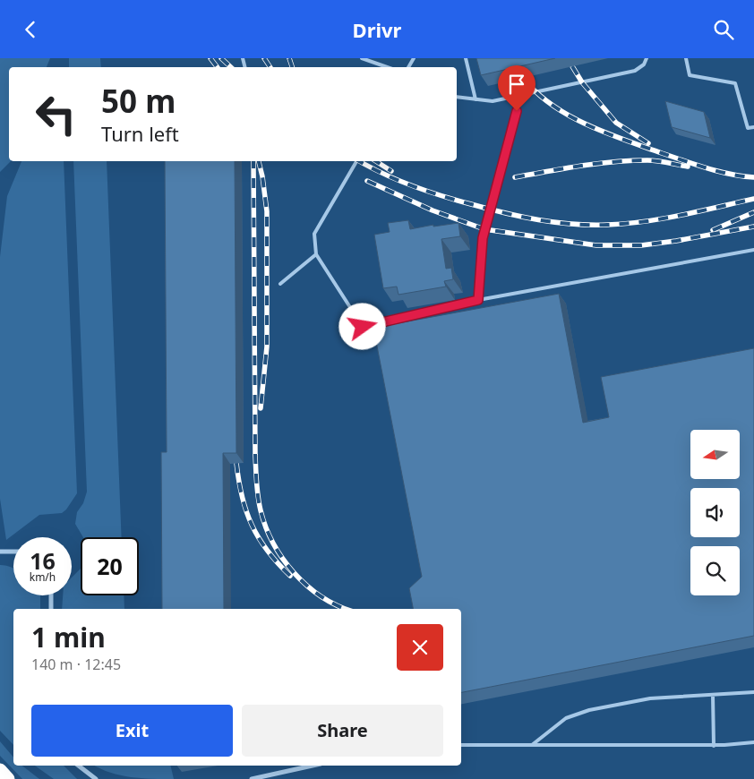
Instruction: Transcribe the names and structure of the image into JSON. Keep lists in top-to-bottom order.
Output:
{
  "north": "left",
  "page": {
    "header": "Drivr",
    "turn": ["50 m", "Turn left"],
    "speed": "16 km/h",
    "limit": "20",
    "heading": ["1 min", "140 m · 12:45"],
    "buttons": ["Exit", "Share"]
  }
}
